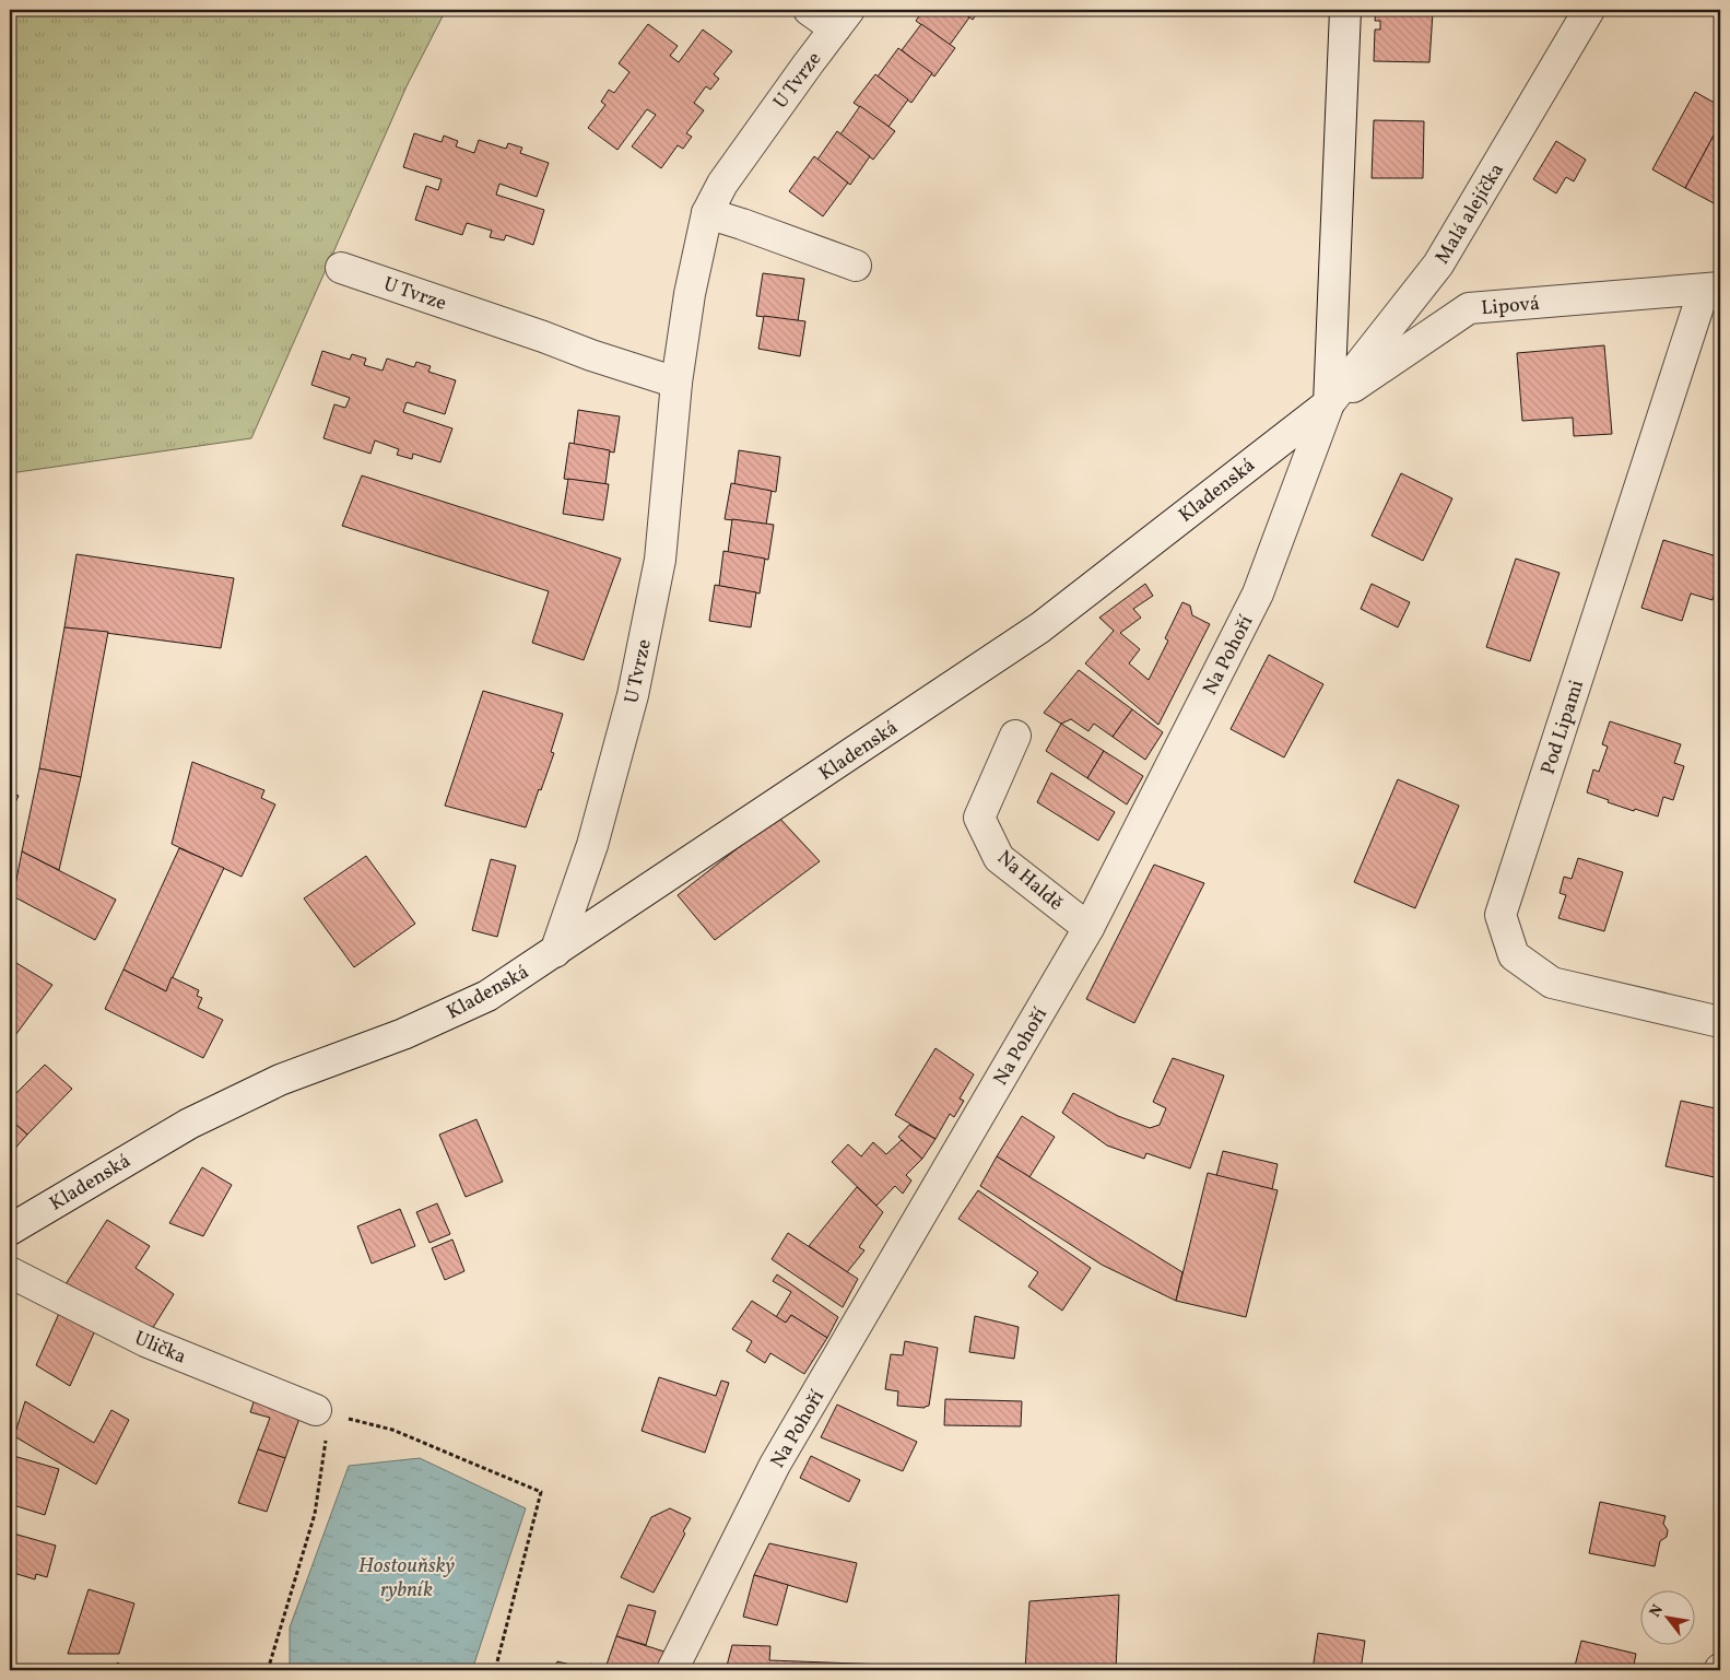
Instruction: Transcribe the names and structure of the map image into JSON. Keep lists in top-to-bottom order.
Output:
{
  "streets": {
    "street": [
      "U Tvrze",
      "Malá alejíčka",
      "Lipová",
      "Kladenská",
      "Na Pohoří",
      "Pod Lipami",
      "Na Haldě",
      "Ulička"
    ]
  },
  "crossings": [
    ["U Tvrze", "Kladenská"],
    ["Malá alejíčka", "Lipová"],
    ["Malá alejíčka", "Kladenská"],
    ["Malá alejíčka", "Na Pohoří"],
    ["Lipová", "Kladenská"],
    ["Lipová", "Na Pohoří"],
    ["Lipová", "Pod Lipami"],
    ["Kladenská", "Na Pohoří"],
    ["Na Pohoří", "Na Haldě"]
  ],
  "water": ["Hostouňský rybník"],
  "north": "top left"
}
